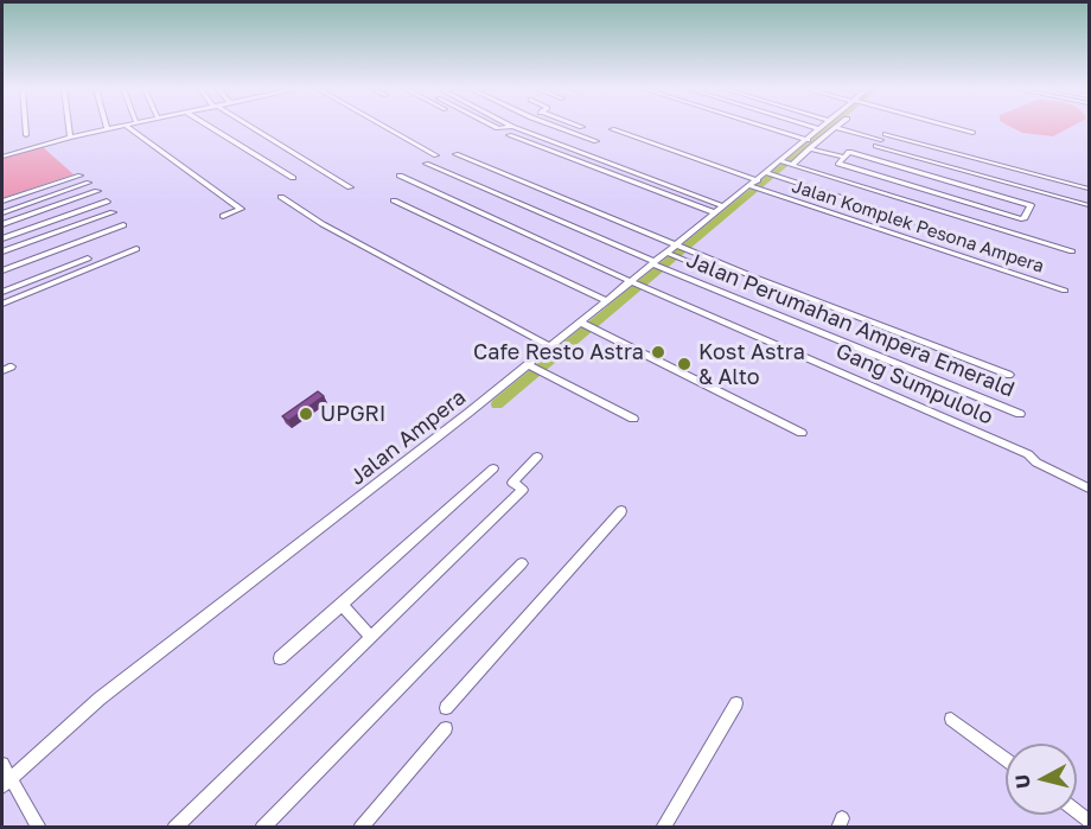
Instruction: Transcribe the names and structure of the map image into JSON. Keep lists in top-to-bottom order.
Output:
{
  "streets": {
    "street": [
      "Jalan Komplek Pesona Ampera",
      "Jalan Perumahan Ampera Emerald",
      "Gang Sumpulolo",
      "Jalan Ampera"
    ]
  },
  "crossings": [
    ["Jalan Komplek Pesona Ampera", "Jalan Ampera"],
    ["Jalan Perumahan Ampera Emerald", "Jalan Ampera"],
    ["Gang Sumpulolo", "Jalan Ampera"]
  ],
  "places": ["Cafe Resto Astra", "Kost Astra & Alto", "UPGRI"],
  "north": "left"
}
